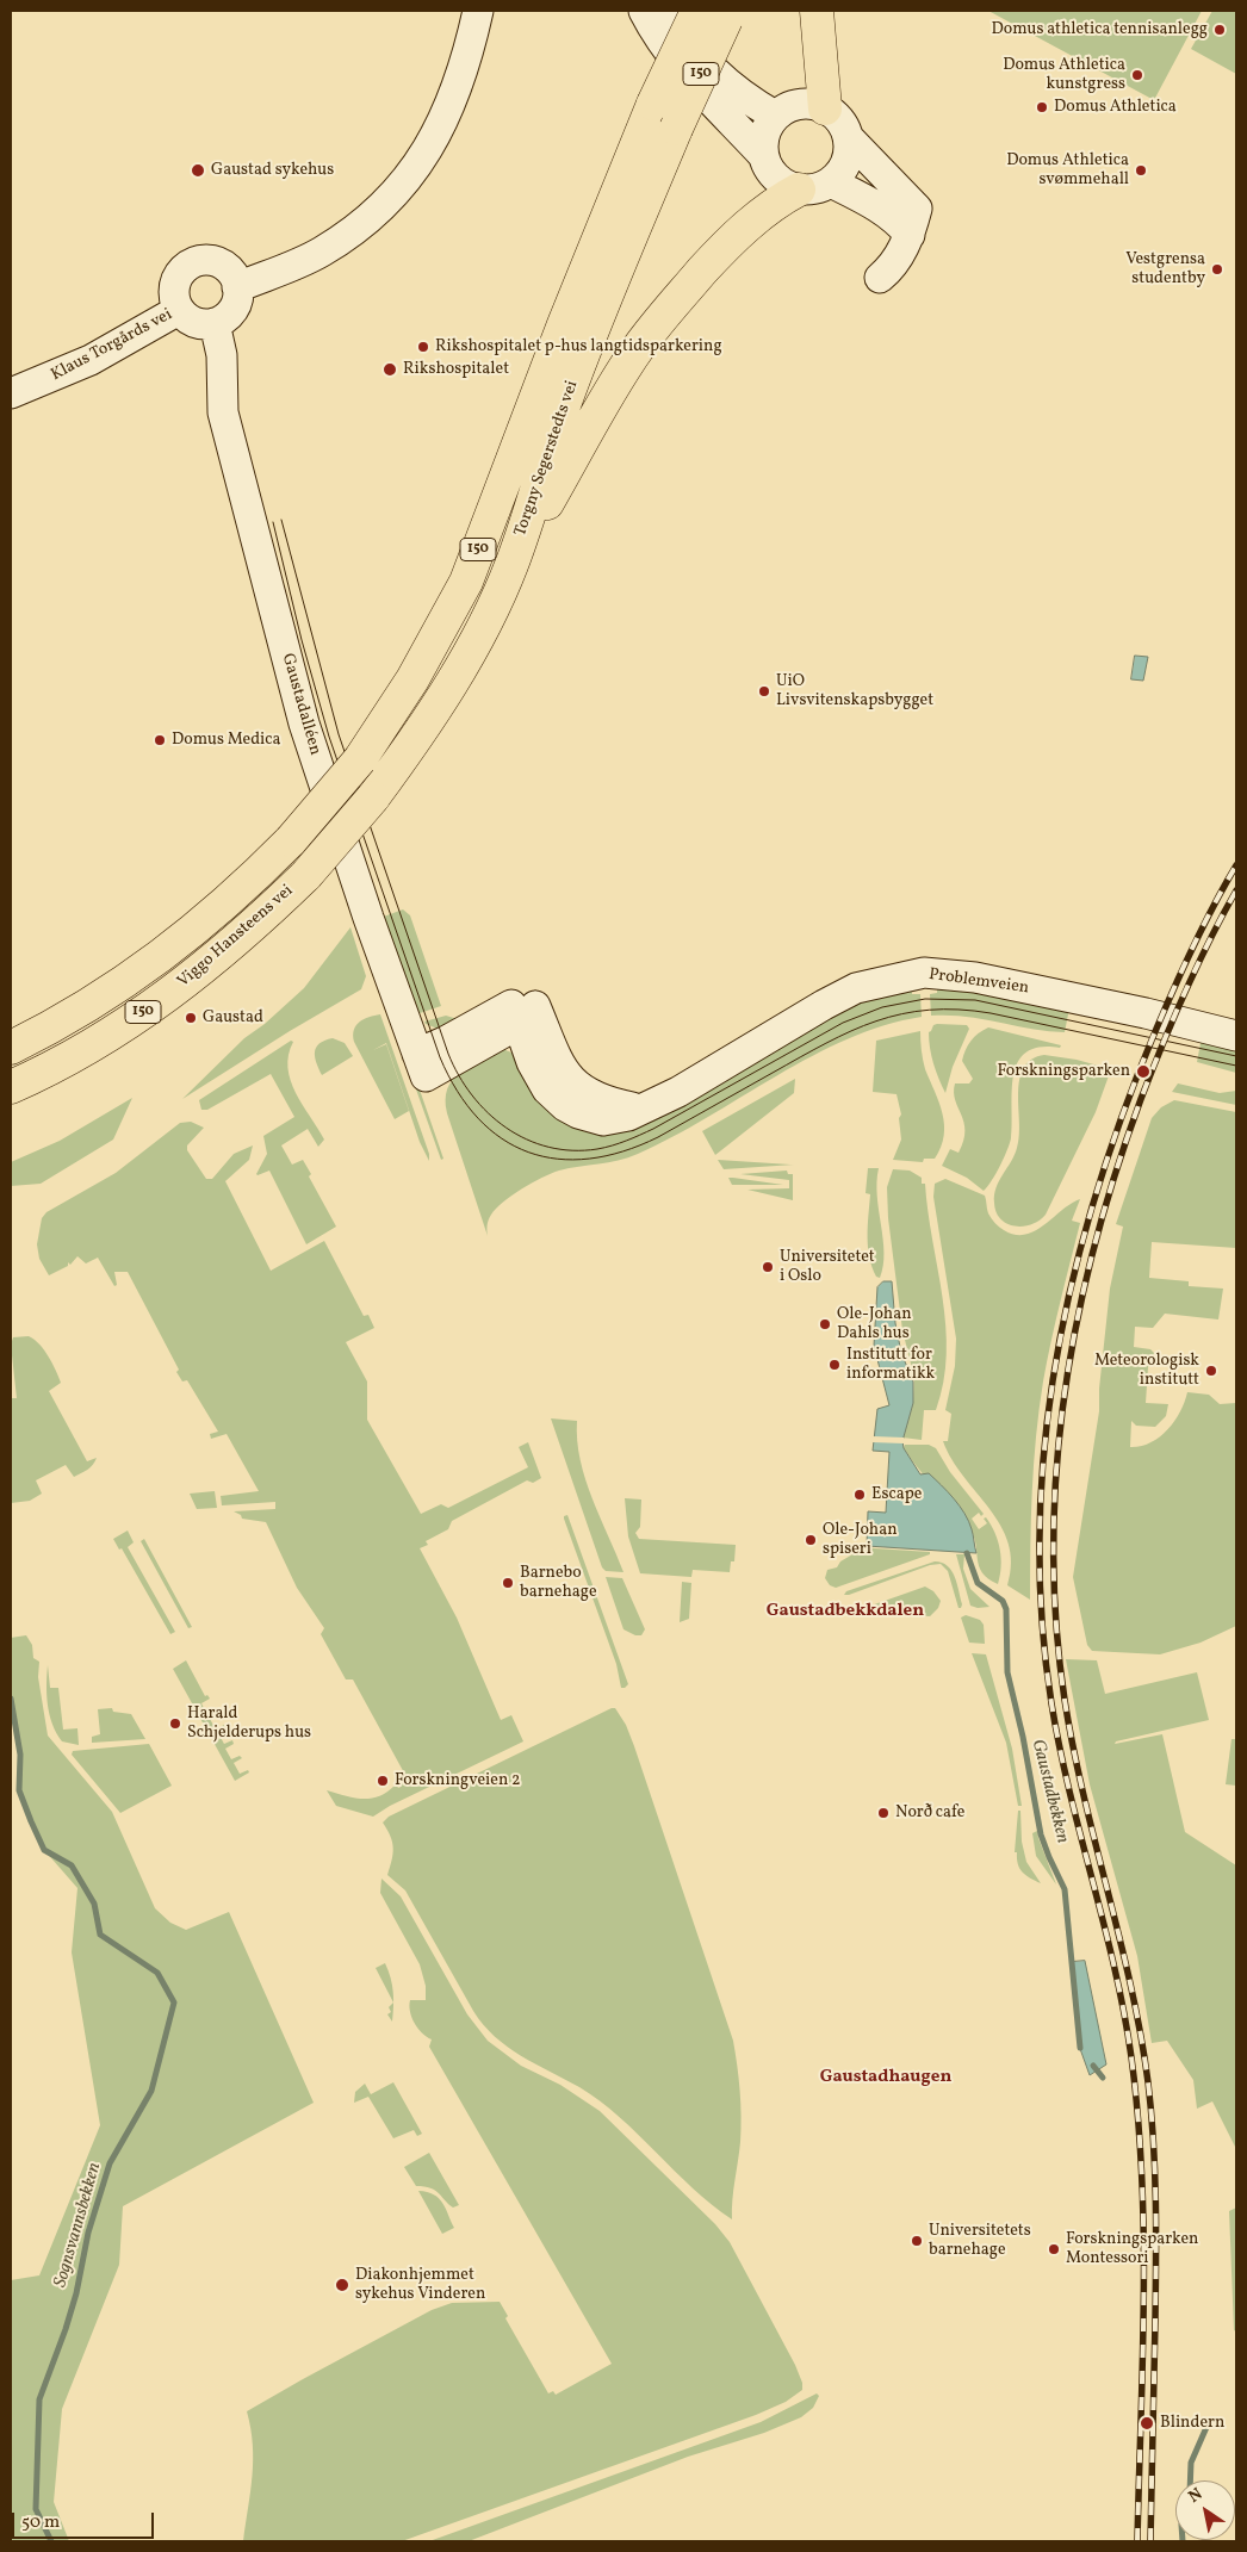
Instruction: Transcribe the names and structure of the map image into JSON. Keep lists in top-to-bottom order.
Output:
{
  "streets": {
    "highway": ["150", "Torgny Segerstedts vei", "Viggo Hansteens vei"],
    "street": ["Klaus Torgårds vei", "Gaustadalléen", "Problemveien"]
  },
  "crossings": [
    ["Klaus Torgårds vei", "Gaustadalléen"],
    ["Torgny Segerstedts vei", "Viggo Hansteens vei"],
    ["Gaustadalléen", "Problemveien"]
  ],
  "districts": ["Gaustadbekkdalen", "Gaustadhaugen"],
  "water": ["Gaustadbekken", "Sognsvannsbekken"],
  "places": [
    "Domus athletica tennisanlegg",
    "Domus Athletica kunstgress",
    "Domus Athletica",
    "Gaustad sykehus",
    "Domus Athletica svømmehall",
    "Vestgrensa studentby",
    "Rikshospitalet p-hus langtidsparkering",
    "Rikshospitalet",
    "UiO Livsvitenskapsbygget",
    "Domus Medica",
    "Gaustad",
    "Forskningsparken",
    "Universitetet i Oslo",
    "Ole-Johan Dahls hus",
    "Institutt for informatikk",
    "Meteorologisk institutt",
    "Escape",
    "Ole-Johan spiseri",
    "Barnebo barnehage",
    "Harald Schjelderups hus",
    "Forskningveien 2",
    "Norð cafe",
    "Universitetets barnehage",
    "Forskningsparken Montessori",
    "Diakonhjemmet sykehus Vinderen",
    "Blindern"
  ],
  "scale_bar": "50 m",
  "north": "top left"
}
